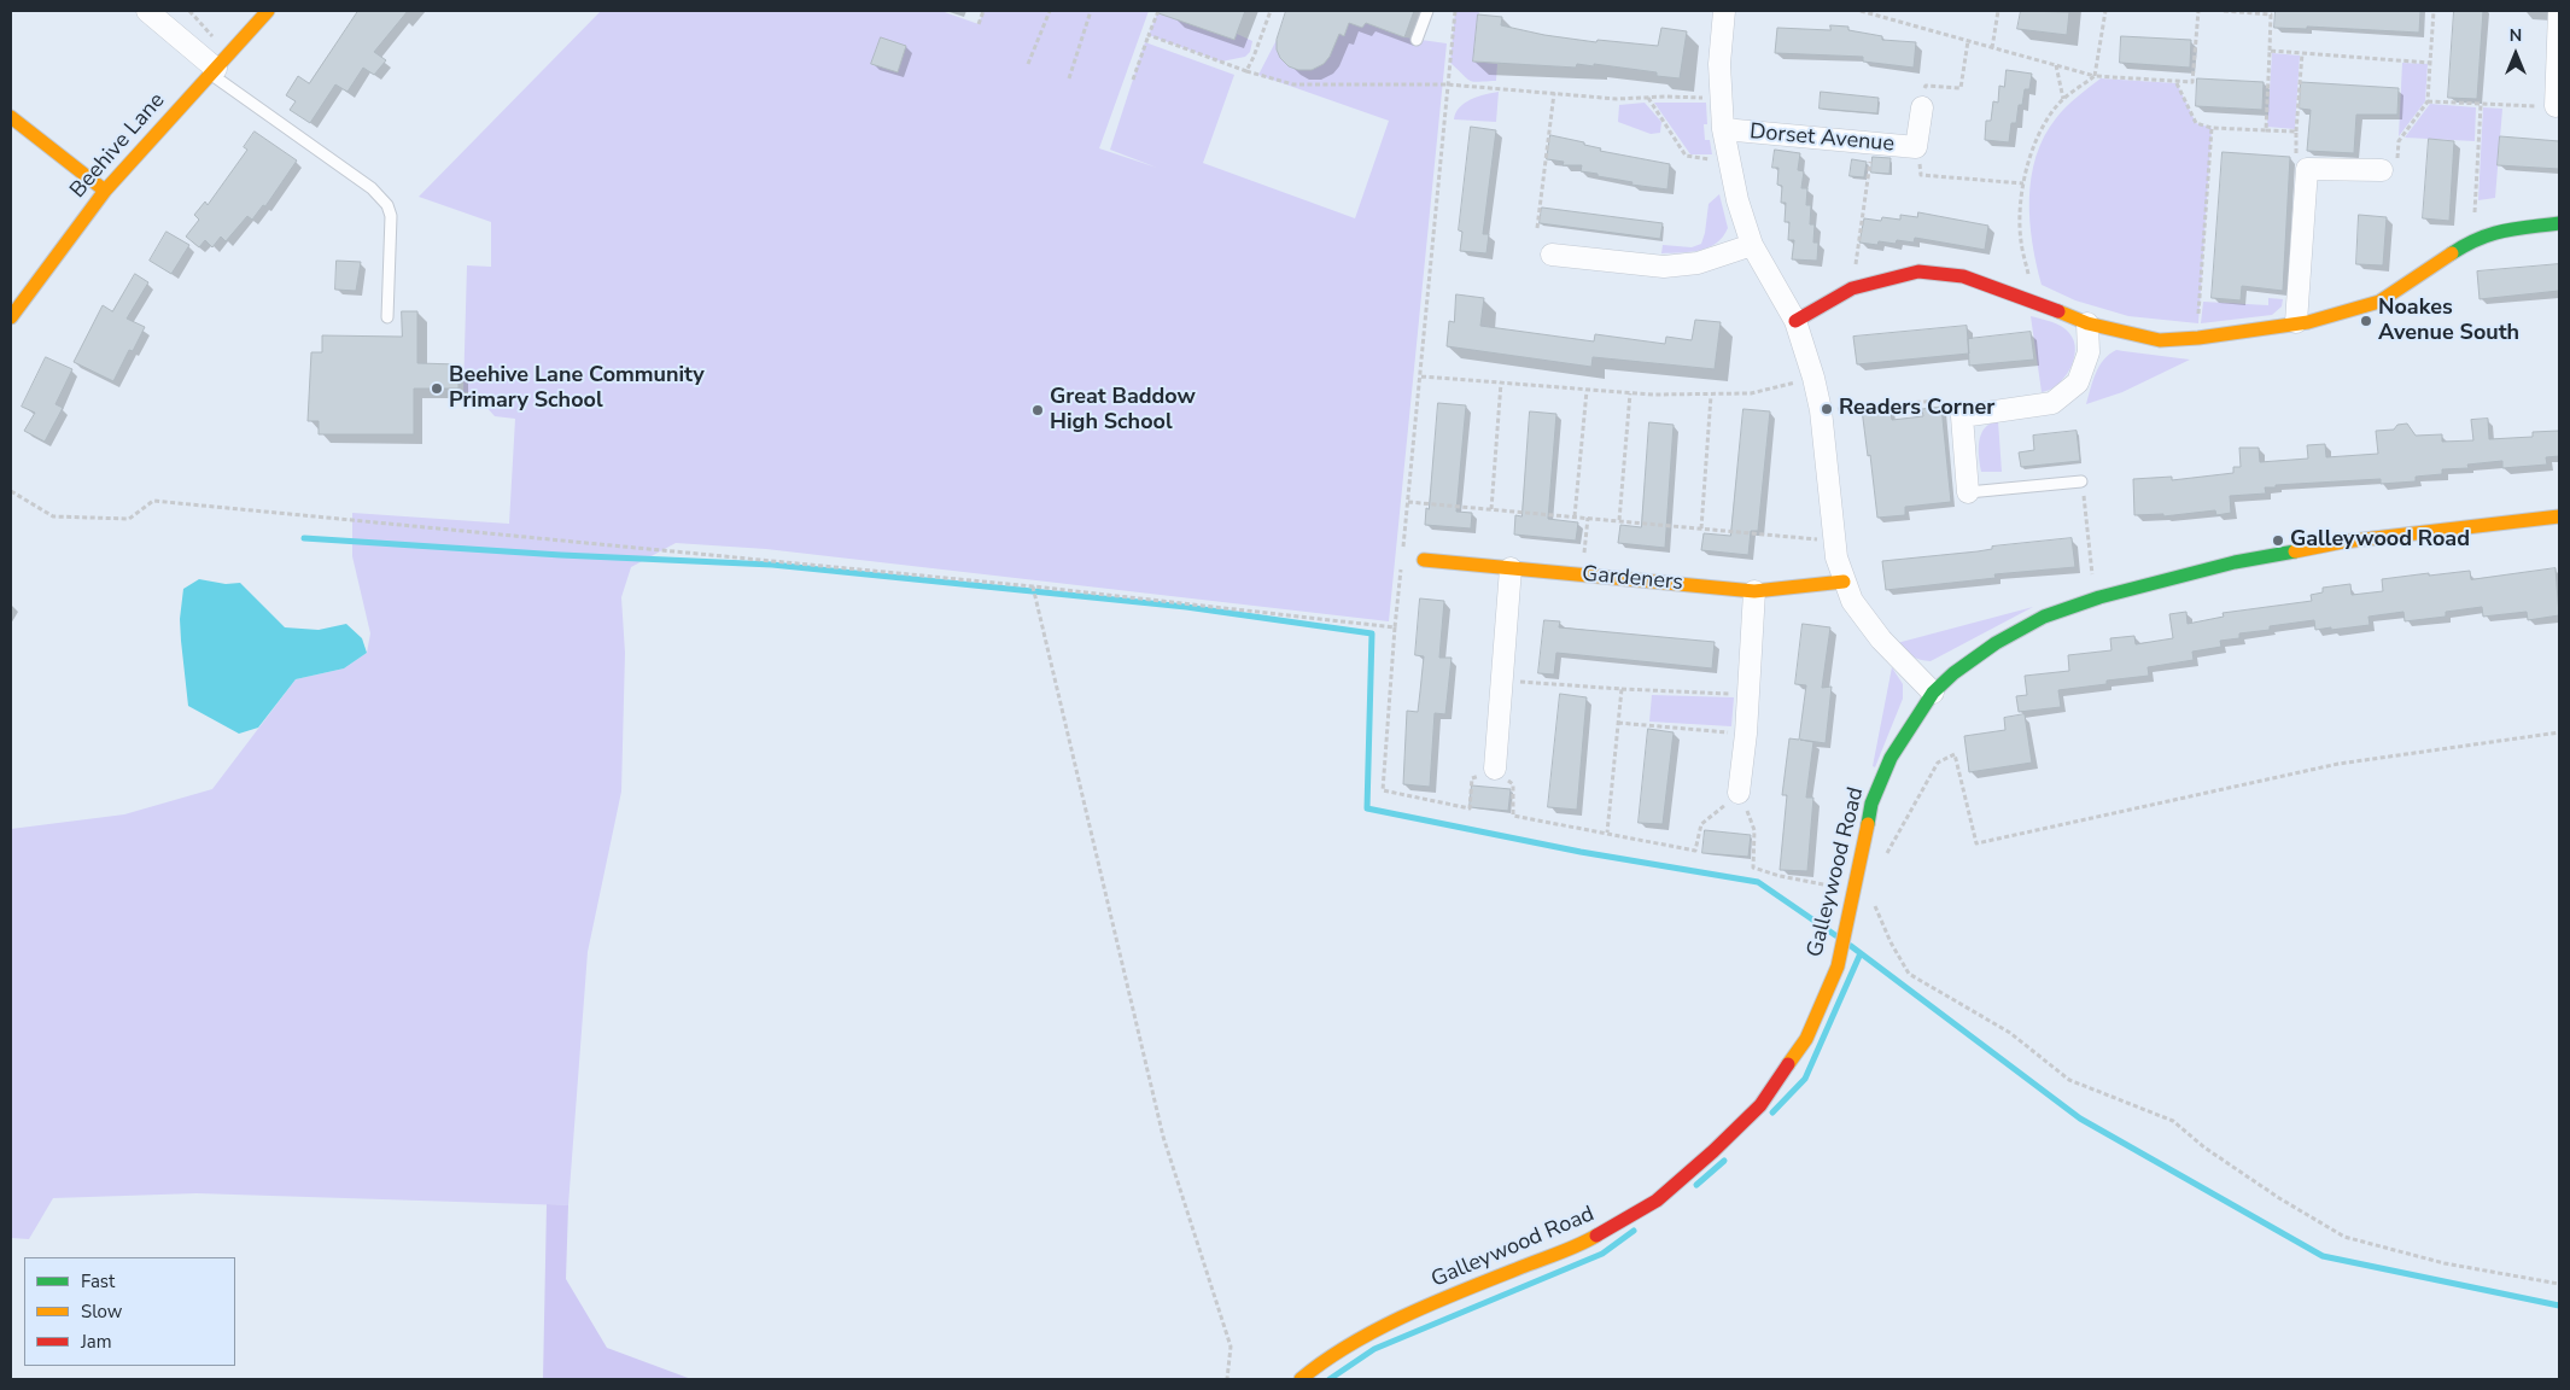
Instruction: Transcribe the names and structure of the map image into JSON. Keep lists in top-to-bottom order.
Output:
{
  "streets": {
    "street": [
      "Dorset Avenue",
      "Beehive Lane",
      "Gardeners",
      "Galleywood Road"
    ]
  },
  "crossings": [
    ["Dorset Avenue", "Gardeners"],
    ["Dorset Avenue", "Galleywood Road"]
  ],
  "places": [
    "Noakes Avenue South",
    "Beehive Lane Community Primary School",
    "Readers Corner",
    "Great Baddow High School",
    "Galleywood Road"
  ],
  "legend": ["Fast", "Slow", "Jam"],
  "north": "top"
}
